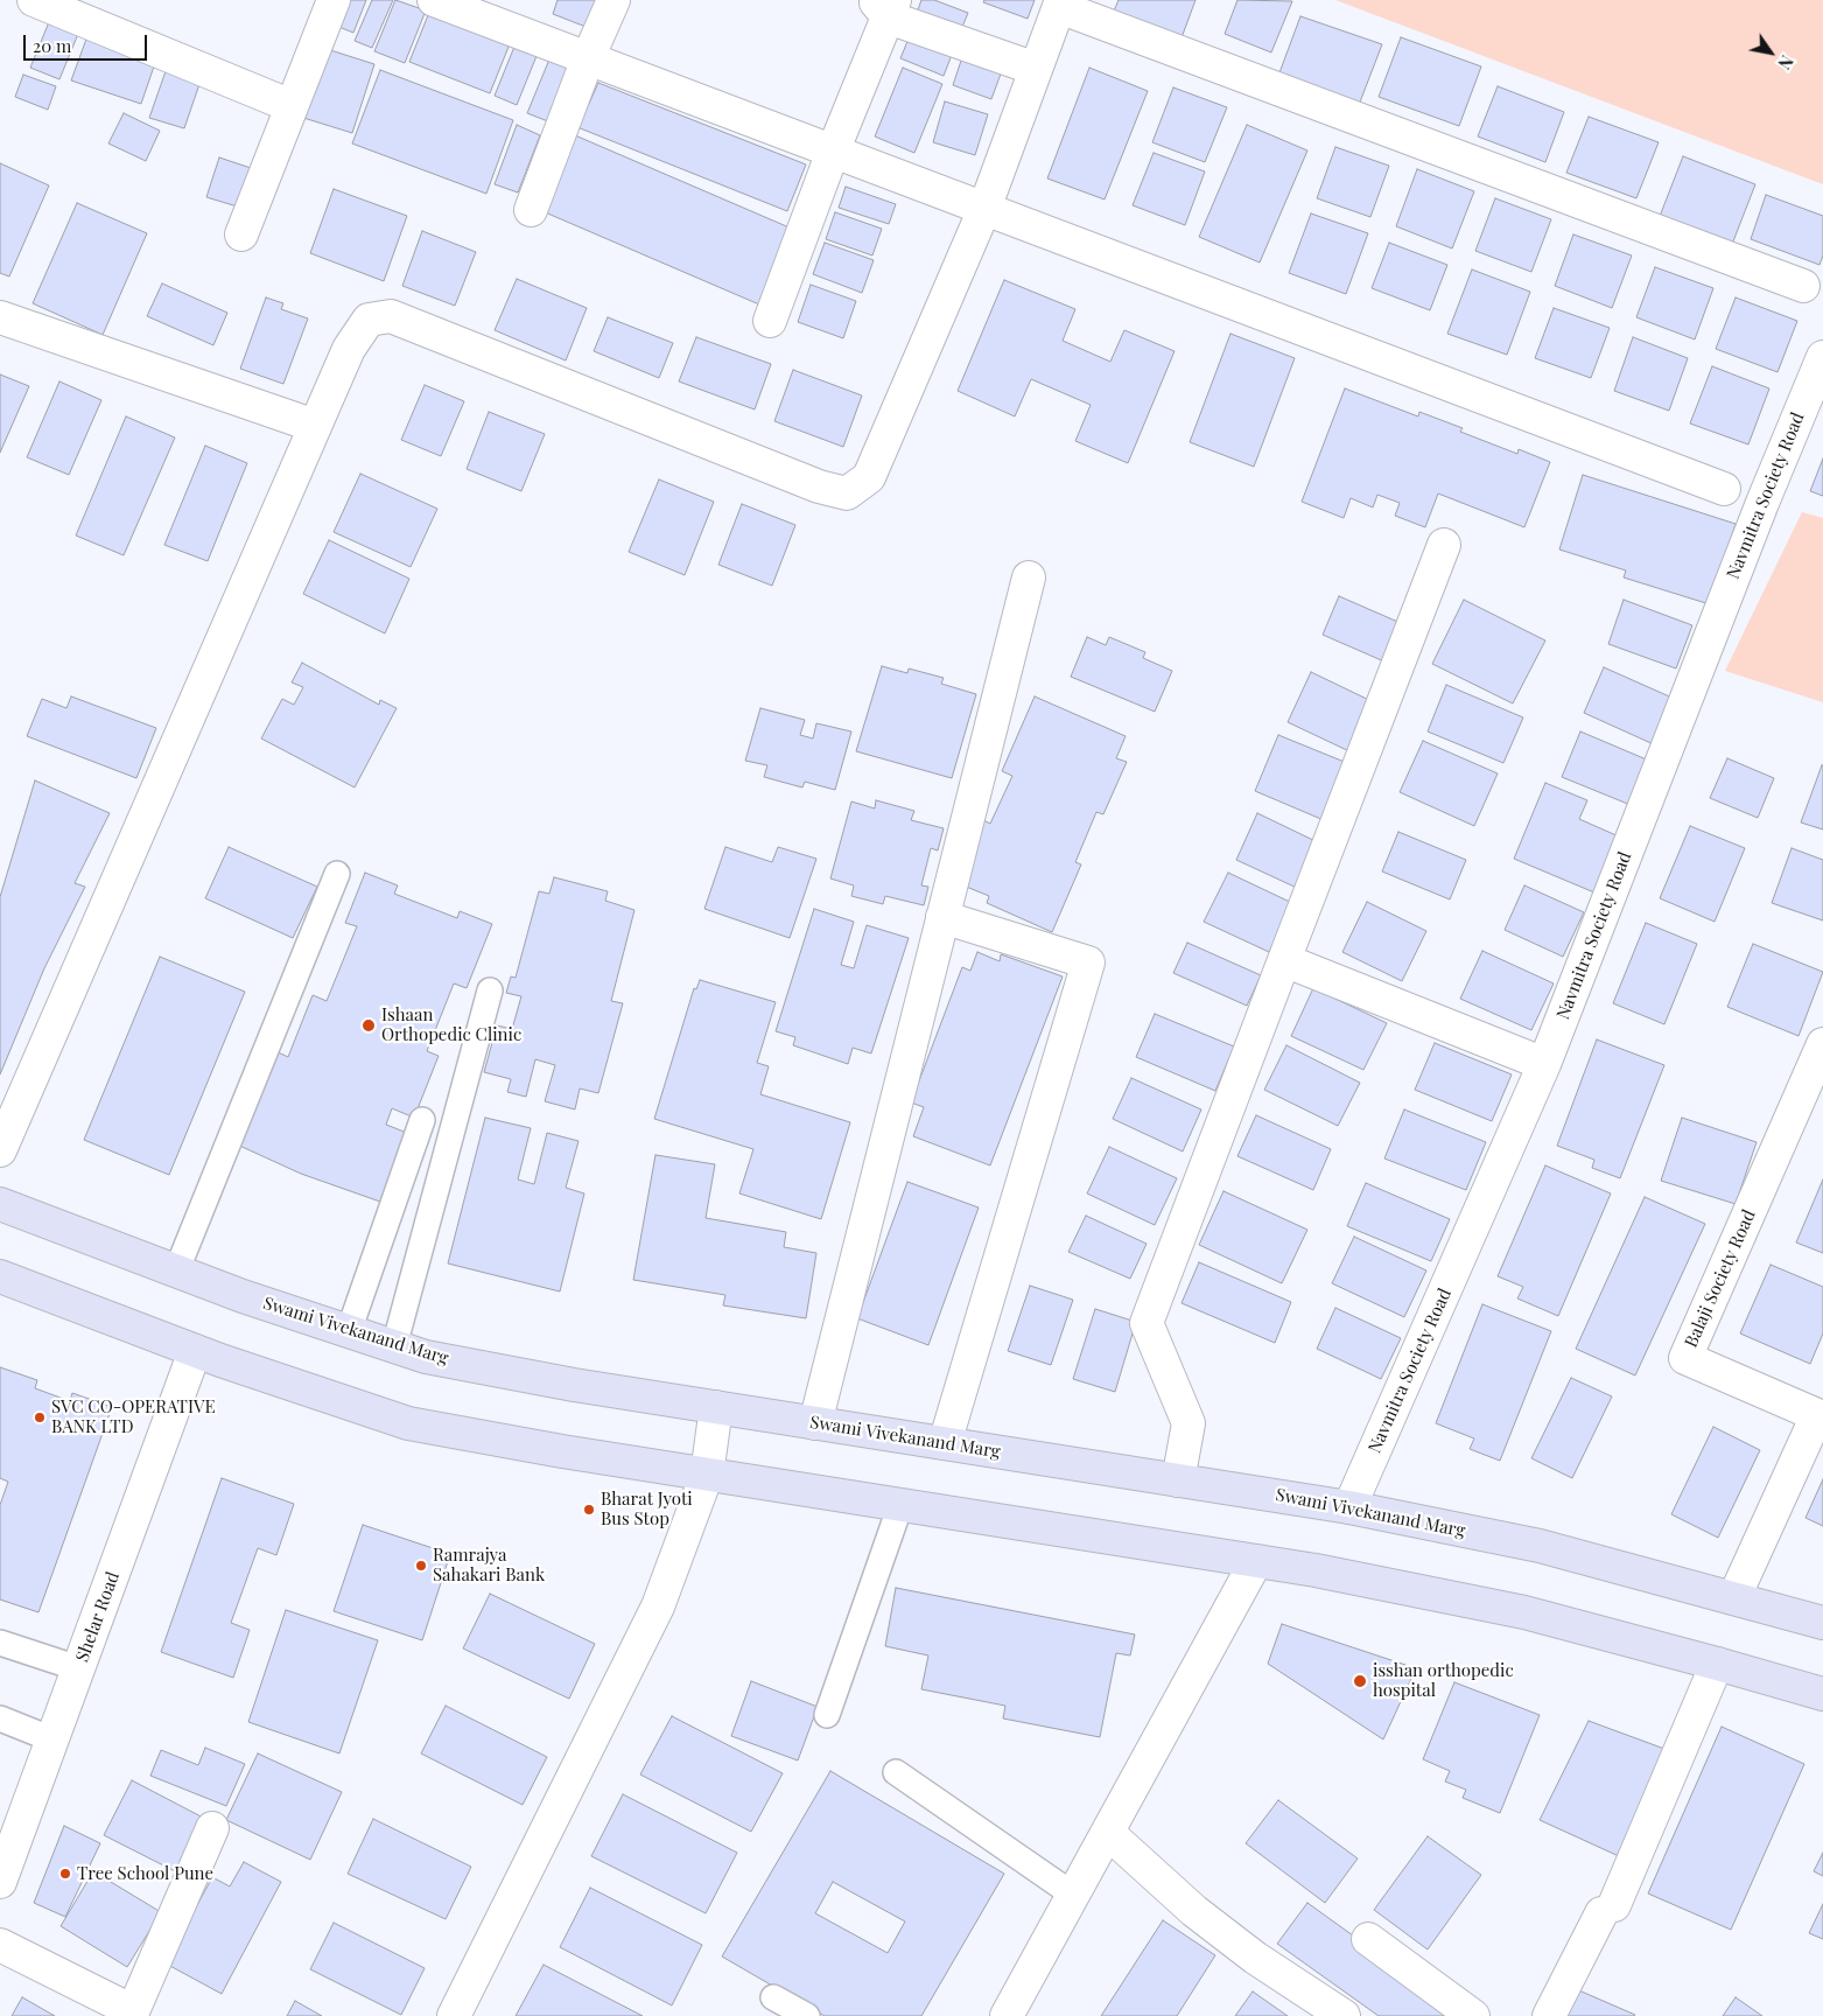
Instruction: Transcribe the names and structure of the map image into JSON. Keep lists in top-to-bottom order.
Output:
{
  "streets": {
    "main road": ["Swami Vivekanand Marg"],
    "street": ["Navmitra Society Road", "Balaji Society Road", "Shelar Road"]
  },
  "crossings": [
    ["Navmitra Society Road", "Swami Vivekanand Marg"],
    ["Balaji Society Road", "Swami Vivekanand Marg"]
  ],
  "places": [
    "Ishaan Orthopedic Clinic",
    "SVC CO-OPERATIVE BANK LTD",
    "Bharat Jyoti Bus Stop",
    "Ramrajya Sahakari Bank",
    "isshan orthopedic hospital",
    "Tree School Pune"
  ],
  "scale_bar": "20 m",
  "north": "bottom right"
}
